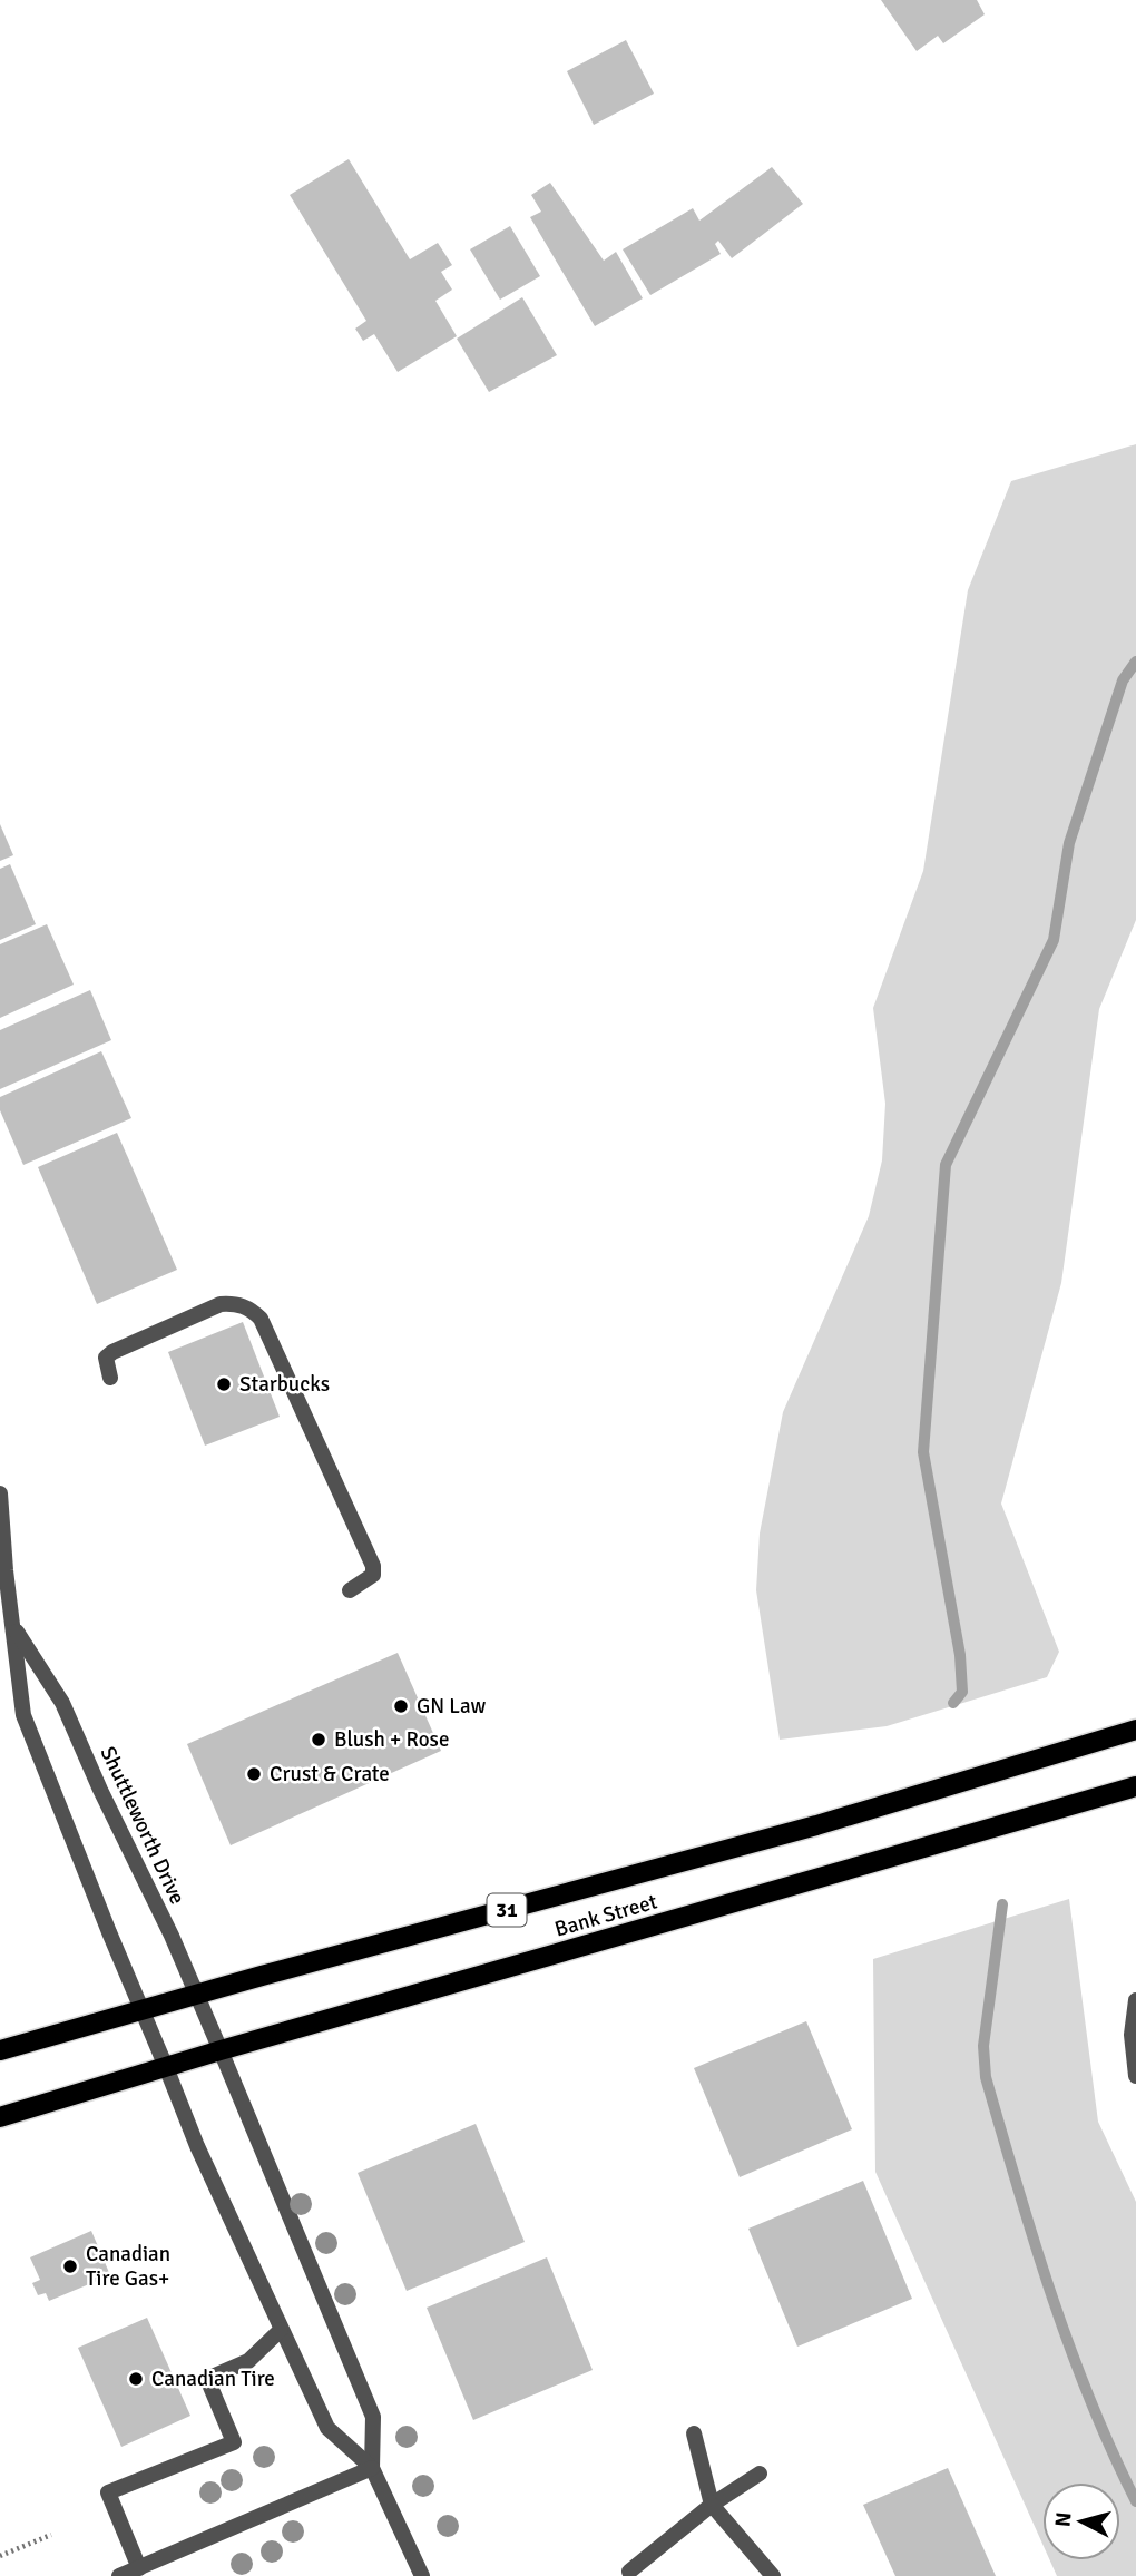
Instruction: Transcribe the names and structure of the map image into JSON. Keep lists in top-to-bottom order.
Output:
{
  "streets": {
    "main road": ["31", "Bank Street"],
    "street": ["Shuttleworth Drive"]
  },
  "crossings": [
    ["Shuttleworth Drive", "Bank Street"]
  ],
  "places": [
    "Starbucks",
    "GN Law",
    "Blush + Rose",
    "Crust & Crate",
    "Canadian Tire Gas+",
    "Canadian Tire"
  ],
  "north": "left"
}
